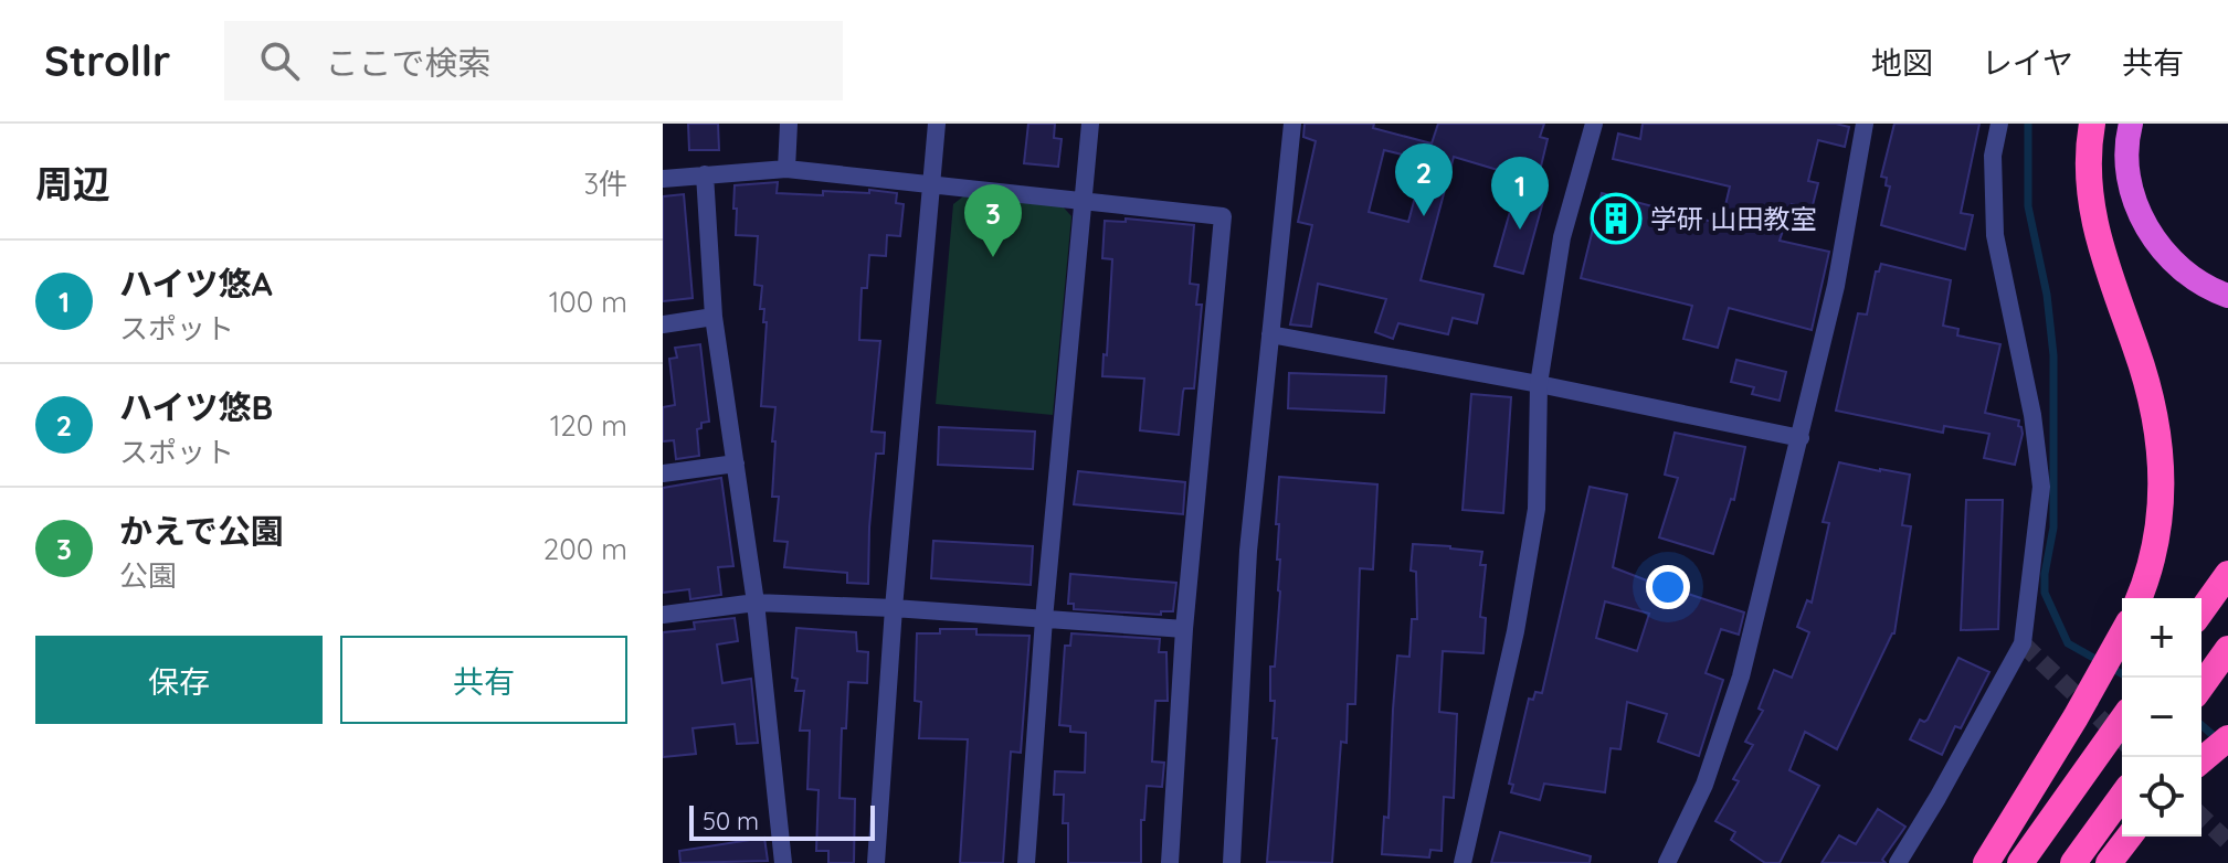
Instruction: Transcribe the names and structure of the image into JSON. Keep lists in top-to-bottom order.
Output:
{
  "places": {
    "building": ["学研 山田教室"]
  },
  "scale_bar": "50 m",
  "page": {
    "header": "Strollr",
    "search": "ここで検索",
    "nav": ["地図", "レイヤ", "共有"],
    "heading": ["周辺", "3件"],
    "pins": ["2", "1", "3"],
    "list": [
      {
        "mark": "1",
        "name": "ハイツ悠A",
        "note": "スポット",
        "value": "100 m"
      },
      {
        "mark": "2",
        "name": "ハイツ悠B",
        "note": "スポット",
        "value": "120 m"
      },
      {
        "mark": "3",
        "name": "かえで公園",
        "note": "公園",
        "value": "200 m"
      }
    ],
    "map_buttons": ["+", "−"],
    "buttons": ["保存", "共有"],
    "scale": "50 m"
  }
}
